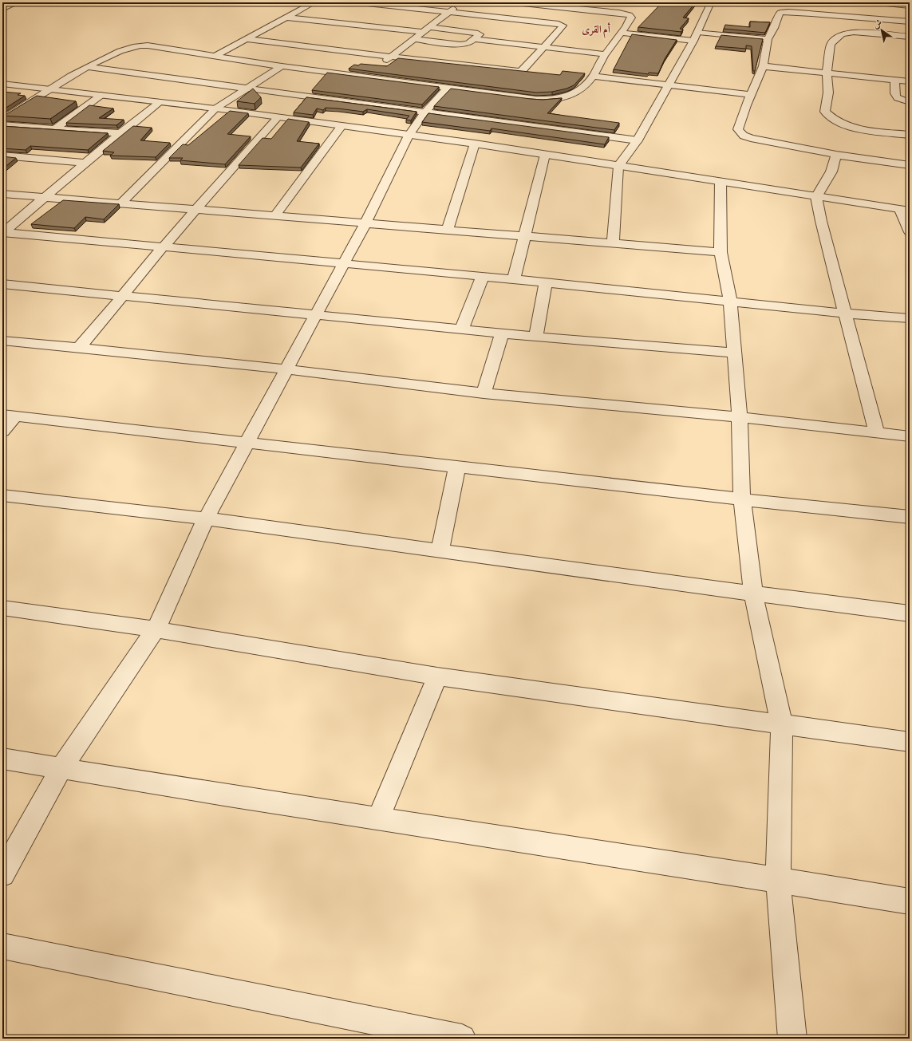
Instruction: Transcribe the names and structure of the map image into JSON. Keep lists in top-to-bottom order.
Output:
{
  "districts": ["أم القرى"],
  "north": "top left"
}
